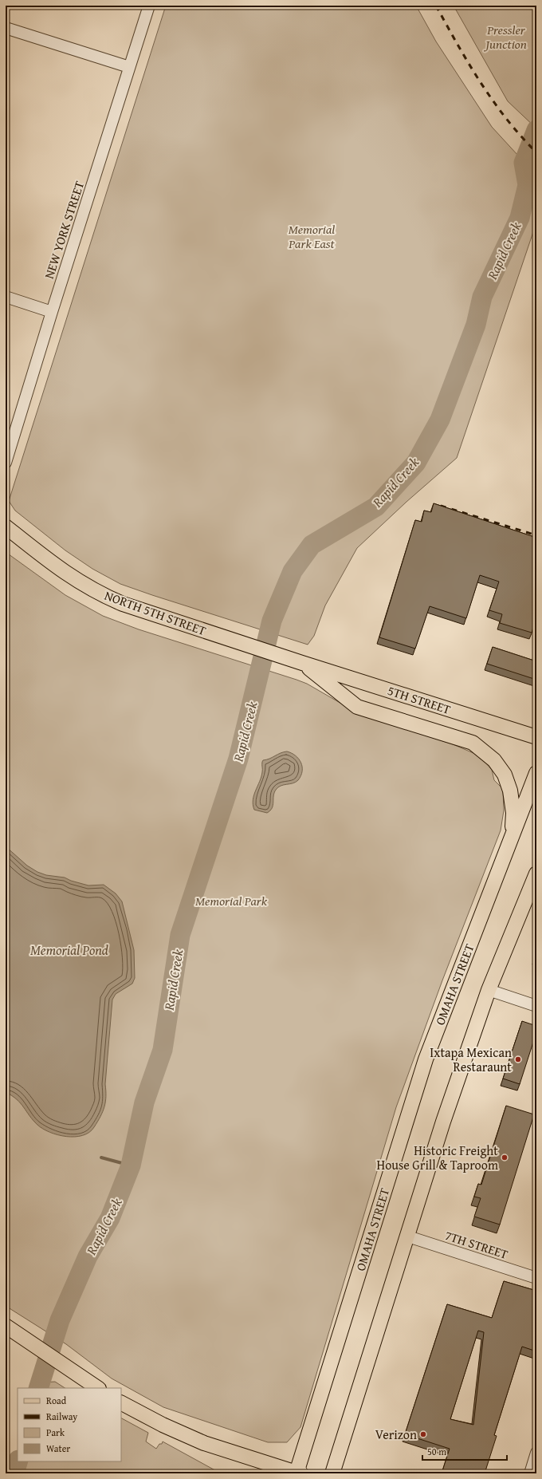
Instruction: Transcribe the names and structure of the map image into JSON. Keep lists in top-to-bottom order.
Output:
{
  "streets": {
    "main road": ["NORTH 5TH STREET", "5TH STREET", "OMAHA STREET"],
    "street": ["NEW YORK STREET", "7TH STREET"]
  },
  "crossings": [
    ["NORTH 5TH STREET", "5TH STREET"]
  ],
  "water": ["Rapid Creek", "Memorial Pond"],
  "parks": ["Pressler Junction", "Memorial Park East", "Memorial Park"],
  "places": ["Ixtapa Mexican Restaraunt", "Historic Freight House Grill & Taproom", "Verizon"],
  "legend": [
    "Road",
    "Railway",
    "Park",
    "Water"
  ],
  "scale_bar": "50 m"
}
